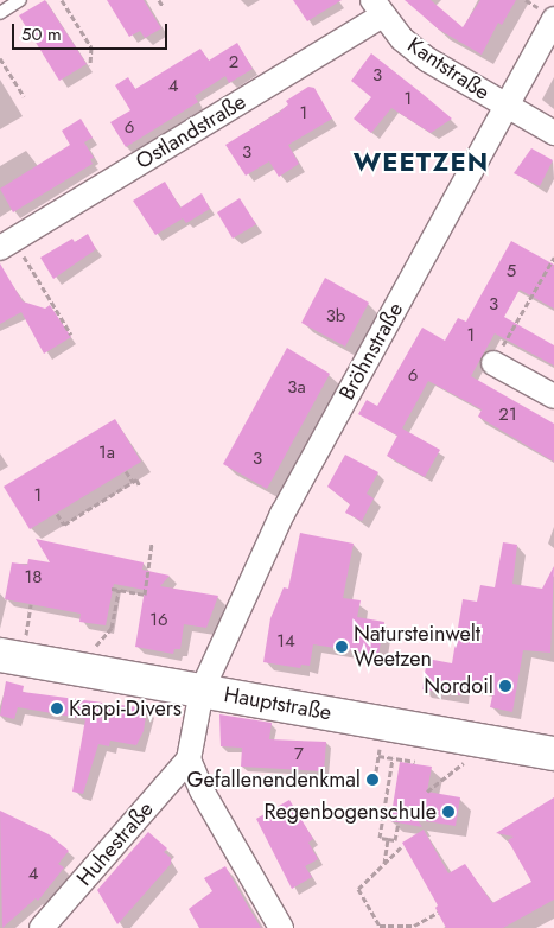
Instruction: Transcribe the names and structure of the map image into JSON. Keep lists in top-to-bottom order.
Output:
{
  "streets": {
    "street": [
      "Kantstraße",
      "Ostlandstraße",
      "Bröhnstraße",
      "Hauptstraße",
      "Huhestraße"
    ]
  },
  "crossings": [
    ["Kantstraße", "Ostlandstraße"],
    ["Kantstraße", "Bröhnstraße"],
    ["Bröhnstraße", "Hauptstraße"]
  ],
  "districts": ["WEETZEN"],
  "places": [
    "Natursteinwelt Weetzen",
    "Nordoil",
    "Kappi-Divers",
    "Gefallenendenkmal",
    "Regenbogenschule"
  ],
  "house_numbers": [
    "2",
    "3",
    "4",
    "1",
    "1",
    "6",
    "3",
    "5",
    "3",
    "3b",
    "1",
    "6",
    "3a",
    "21",
    "1a",
    "3",
    "1",
    "18",
    "16",
    "14",
    "7",
    "4"
  ],
  "scale_bar": "50 m"
}
